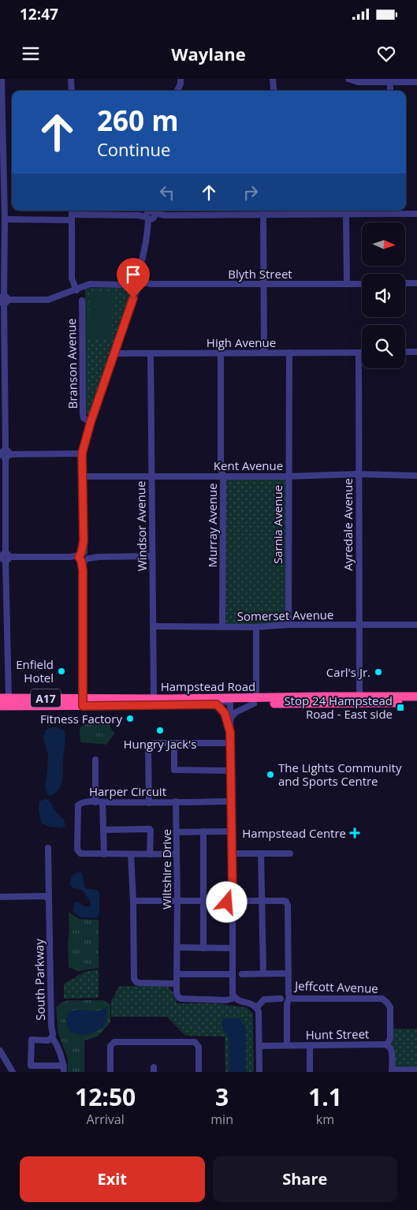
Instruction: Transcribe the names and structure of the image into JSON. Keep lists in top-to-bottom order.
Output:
{
  "streets": {
    "highway": ["Hampstead Road", "A17"],
    "street": [
      "Blyth Street",
      "High Avenue",
      "Branson Avenue",
      "Kent Avenue",
      "Sarnia Avenue",
      "Ayredale Avenue",
      "Murray Avenue",
      "Windsor Avenue",
      "Somerset Avenue",
      "Harper Circuit",
      "Wiltshire Drive",
      "South Parkway",
      "Jeffcott Avenue",
      "Hunt Street"
    ]
  },
  "crossings": [
    ["High Avenue", "Sarnia Avenue"],
    ["High Avenue", "Ayredale Avenue"],
    ["High Avenue", "Murray Avenue"],
    ["High Avenue", "Windsor Avenue"],
    ["Kent Avenue", "Sarnia Avenue"],
    ["Kent Avenue", "Ayredale Avenue"],
    ["Kent Avenue", "Murray Avenue"],
    ["Kent Avenue", "Windsor Avenue"],
    ["Sarnia Avenue", "Somerset Avenue"],
    ["Ayredale Avenue", "Somerset Avenue"],
    ["Ayredale Avenue", "Hampstead Road"],
    ["Murray Avenue", "Somerset Avenue"],
    ["Windsor Avenue", "Somerset Avenue"],
    ["Windsor Avenue", "Hampstead Road"],
    ["Harper Circuit", "Wiltshire Drive"],
    ["Jeffcott Avenue", "Hunt Street"]
  ],
  "places": {
    "other": [
      "Enfield Hotel",
      "Carl's Jr.",
      "Fitness Factory",
      "Hungry Jack's",
      "The Lights Community and Sports Centre"
    ],
    "transit": ["Stop 24 Hampstead Road - East side"],
    "health": ["Hampstead Centre"]
  },
  "north": "right",
  "page": {
    "status": "12:47",
    "header": "Waylane",
    "turn": ["260 m", "Continue"],
    "eta": [
      "12:50",
      "Arrival",
      "3",
      "min",
      "1.1",
      "km"
    ],
    "buttons": ["Exit", "Share"]
  }
}
